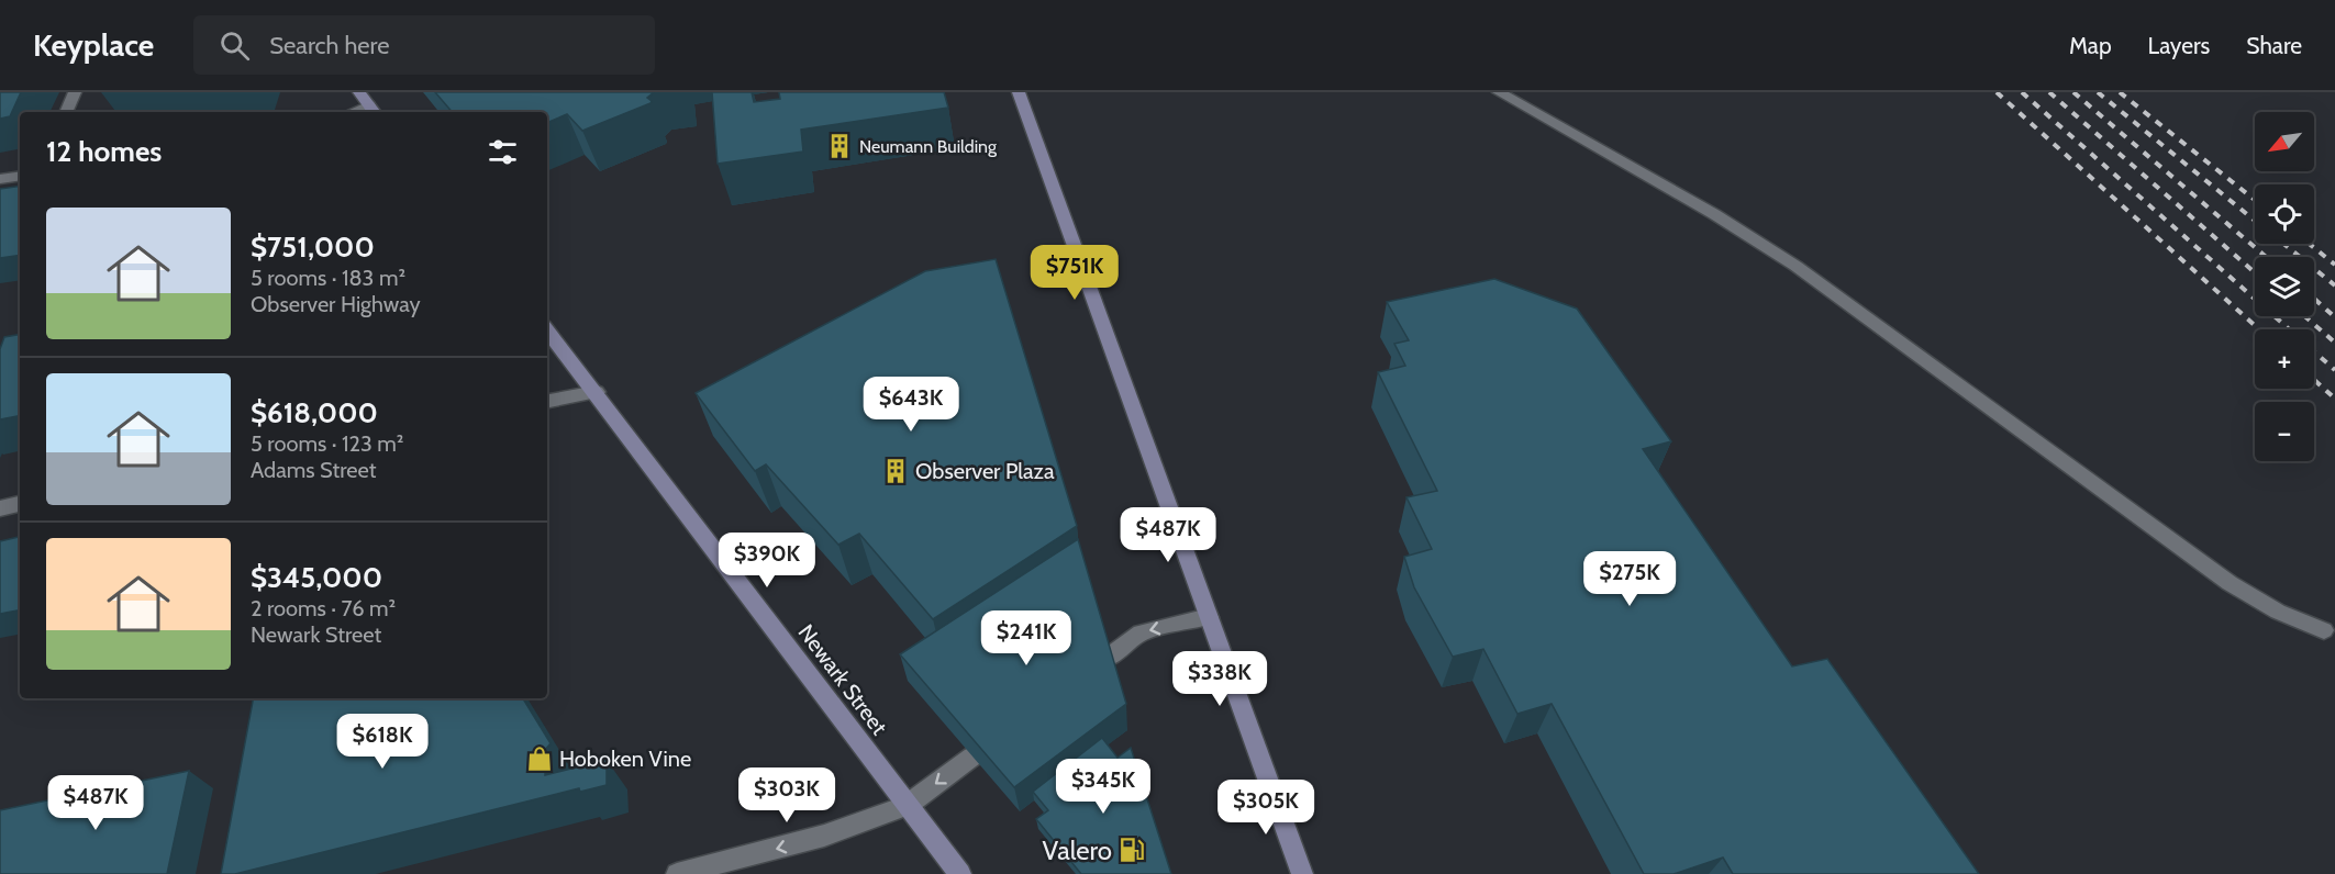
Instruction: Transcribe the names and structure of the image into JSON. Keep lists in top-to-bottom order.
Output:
{
  "streets": {
    "main road": ["Newark Street"]
  },
  "places": {
    "building": ["Neumann Building", "Observer Plaza"],
    "shop": ["Hoboken Vine"],
    "fuel station": ["Valero"]
  },
  "north": "bottom left",
  "page": {
    "header": "Keyplace",
    "search": "Search here",
    "nav": ["Map", "Layers", "Share"],
    "map_buttons": ["+", "−"],
    "heading": "12 homes",
    "list": [
      {
        "name": "$751,000",
        "note": "5 rooms · 183 m² · Observer Highway"
      },
      {
        "name": "$618,000",
        "note": "5 rooms · 123 m² · Adams Street"
      },
      {
        "name": "$345,000",
        "note": "2 rooms · 76 m² · Newark Street"
      }
    ],
    "price": [
      "$751K",
      "$643K",
      "$487K",
      "$390K",
      "$275K",
      "$241K",
      "$338K",
      "$618K",
      "$345K",
      "$303K",
      "$487K",
      "$305K"
    ]
  }
}
